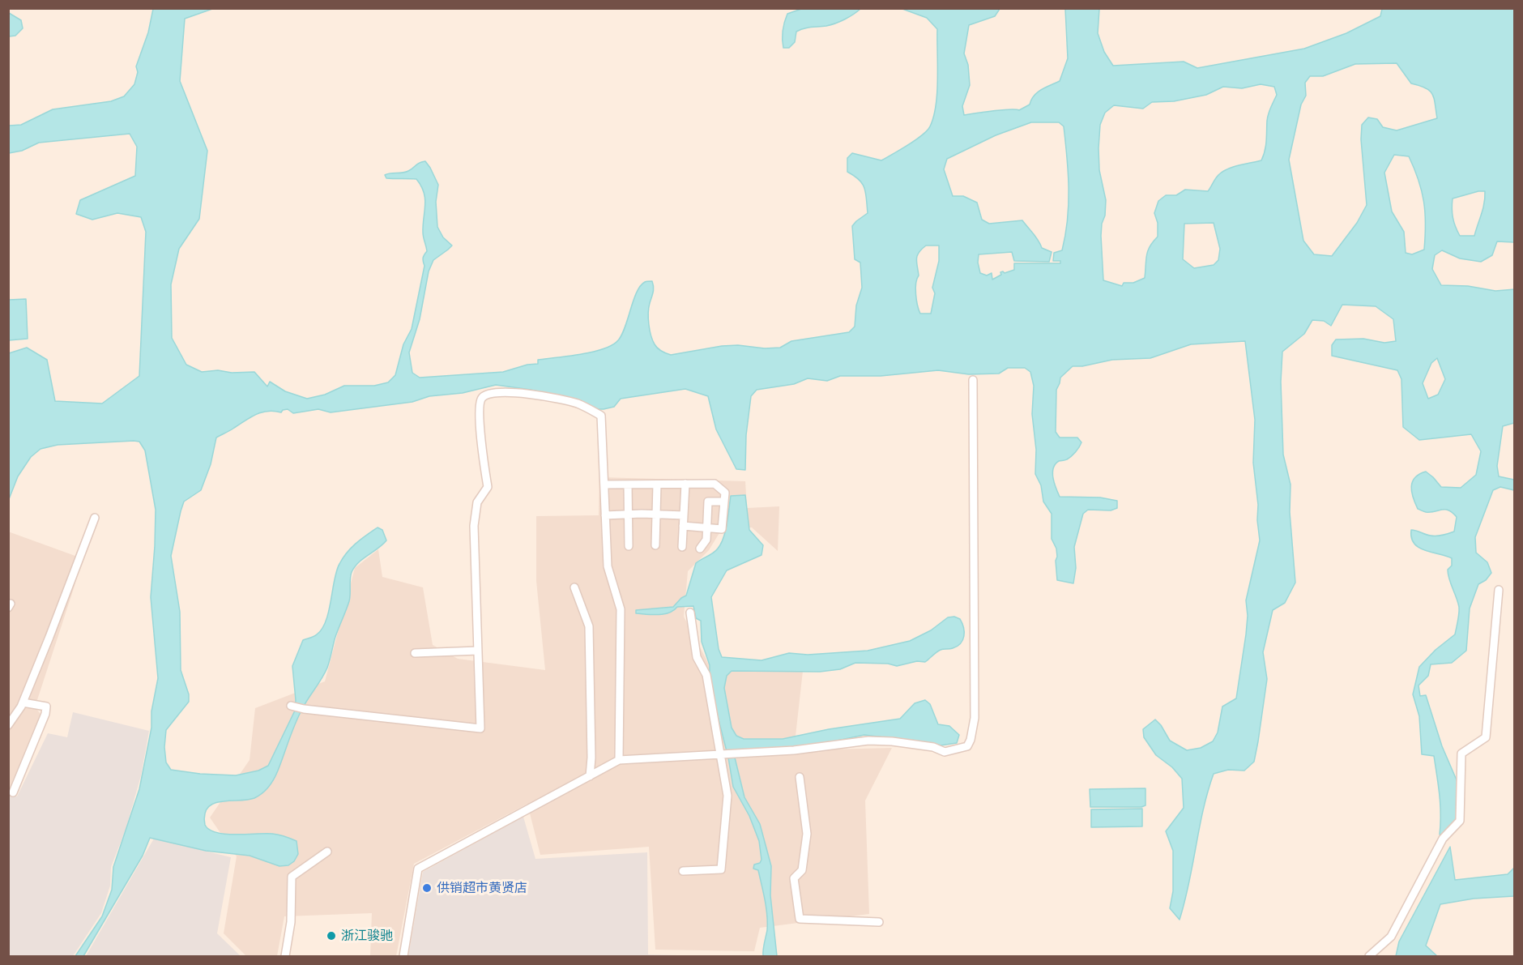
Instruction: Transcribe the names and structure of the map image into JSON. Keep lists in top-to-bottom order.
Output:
{
  "places": ["供销超市黄贤店", "浙江骏驰"]
}
